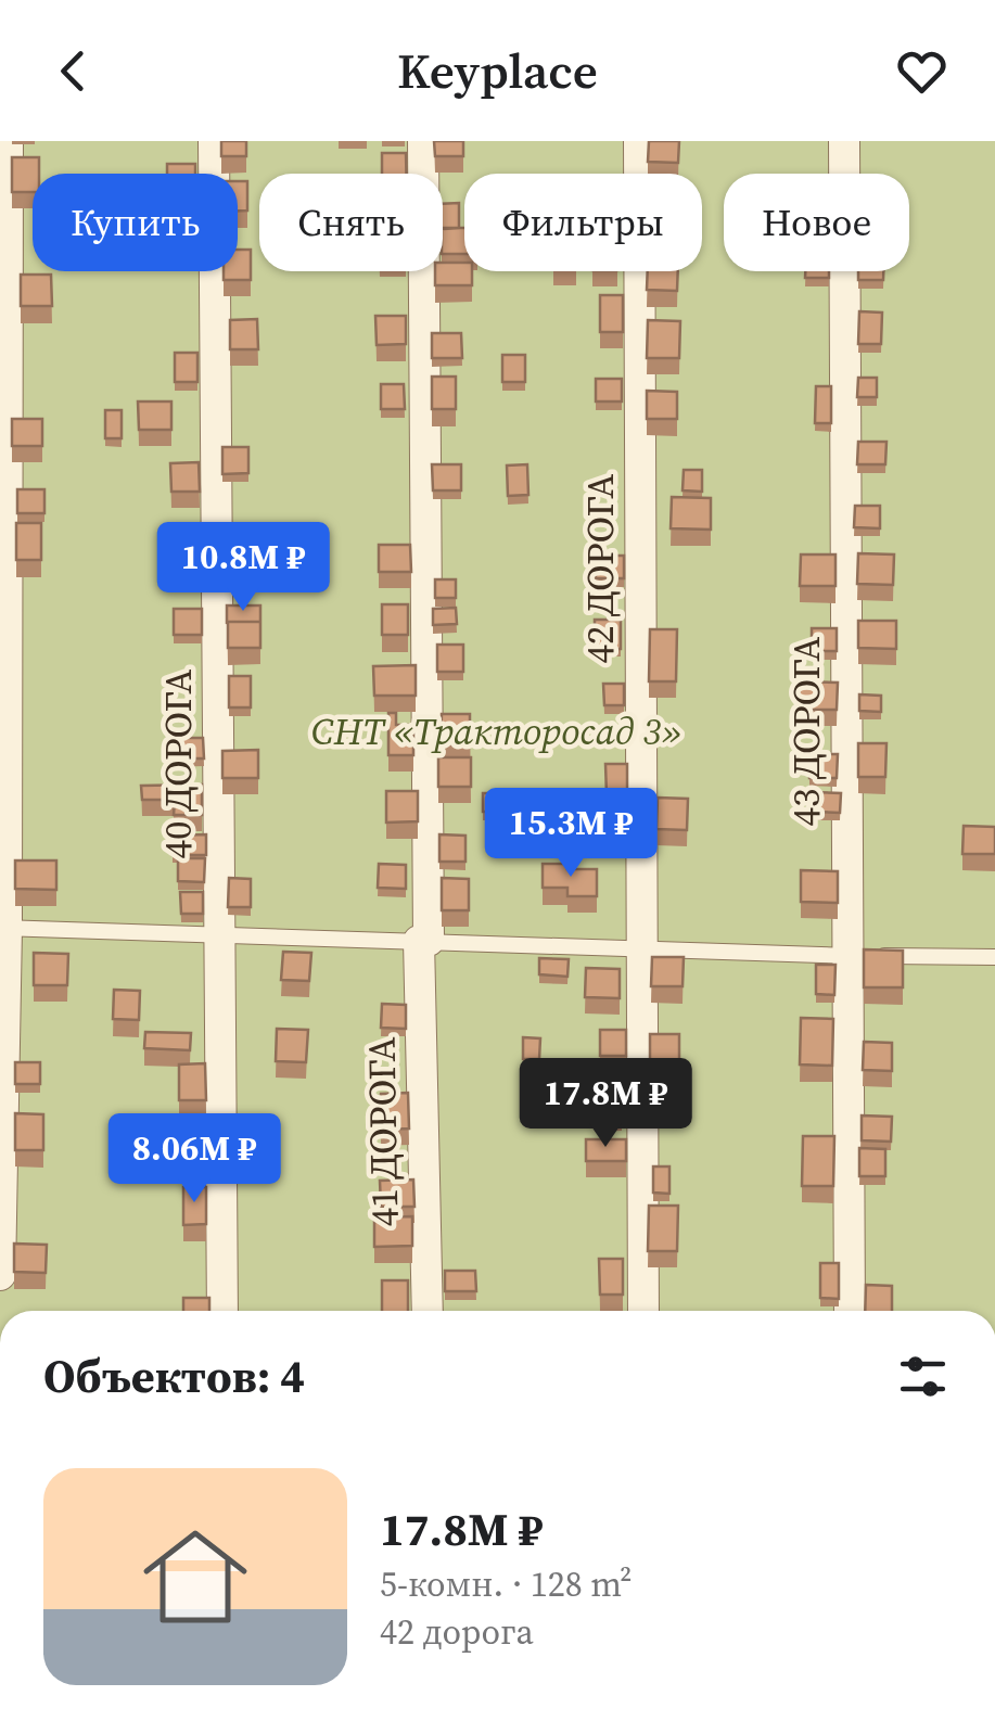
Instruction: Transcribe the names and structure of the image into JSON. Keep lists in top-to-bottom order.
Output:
{
  "streets": {
    "street": [
      "42 ДОРОГА",
      "43 ДОРОГА",
      "40 ДОРОГА",
      "41 ДОРОГА"
    ]
  },
  "parks": ["СНТ «Тракторосад 3»"],
  "page": {
    "header": "Keyplace",
    "chip": [
      "Купить",
      "Снять",
      "Фильтры",
      "Новое"
    ],
    "price": [
      "10.8M ₽",
      "15.3M ₽",
      "17.8M ₽",
      "8.06M ₽"
    ],
    "heading": "Объектов: 4",
    "list": [
      {
        "name": "17.8M ₽",
        "note": "5-комн. · 128 m² · 42 дорога"
      }
    ]
  }
}
